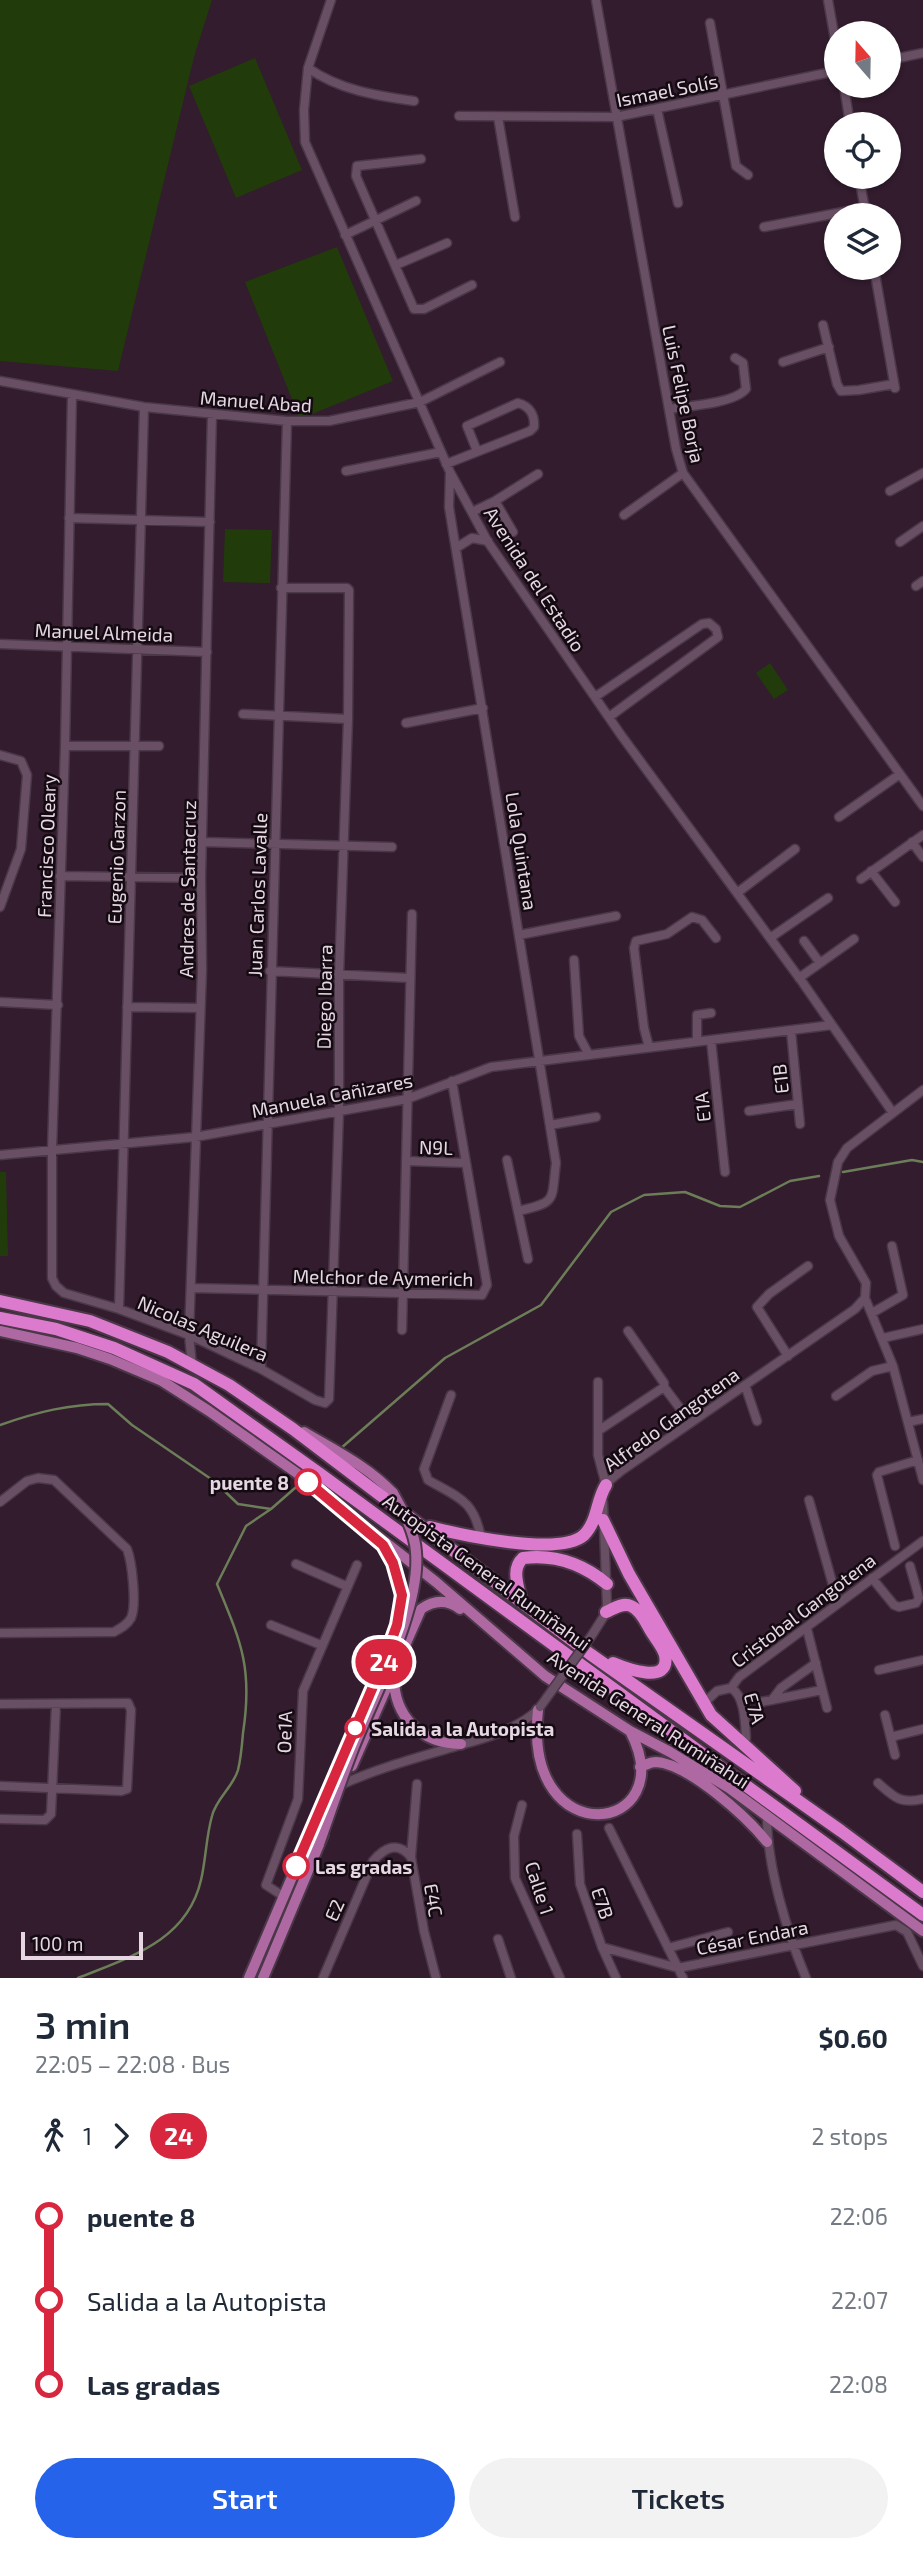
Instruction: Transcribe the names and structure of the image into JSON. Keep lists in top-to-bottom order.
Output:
{
  "streets": {
    "highway": ["Autopista General Rumiñahui"],
    "main road": ["Avenida General Rumiñahui"],
    "street": [
      "Ismael Solís",
      "Luis Felipe Borja",
      "Manuel Abad",
      "Avenida del Estadio",
      "Manuel Almeida",
      "Francisco Oleary",
      "Lola Quintana",
      "Eugenio Garzon",
      "Andres de Santacruz",
      "Juan Carlos Lavalle",
      "Diego Ibarra",
      "E1B",
      "Manuela Cañizares",
      "E1A",
      "N9L",
      "Melchor de Aymerich",
      "Nicolas Aguilera",
      "Alfredo Gangotena",
      "Cristobal Gangotena",
      "E7A",
      "Oe1A",
      "Calle 1",
      "E4C",
      "E7B",
      "E2",
      "César Endara"
    ]
  },
  "crossings": [
    ["Ismael Solís", "Luis Felipe Borja"],
    ["Manuel Abad", "Avenida del Estadio"],
    ["Manuel Abad", "Francisco Oleary"],
    ["Manuel Abad", "Eugenio Garzon"],
    ["Manuel Abad", "Andres de Santacruz"],
    ["Manuel Abad", "Juan Carlos Lavalle"],
    ["Avenida del Estadio", "Lola Quintana"],
    ["Avenida del Estadio", "Manuela Cañizares"],
    ["Manuel Almeida", "Francisco Oleary"],
    ["Manuel Almeida", "Eugenio Garzon"],
    ["Manuel Almeida", "Andres de Santacruz"],
    ["Francisco Oleary", "Manuela Cañizares"],
    ["Francisco Oleary", "Nicolas Aguilera"],
    ["Lola Quintana", "Manuela Cañizares"],
    ["Eugenio Garzon", "Manuela Cañizares"],
    ["Eugenio Garzon", "Nicolas Aguilera"],
    ["Andres de Santacruz", "Manuela Cañizares"],
    ["Andres de Santacruz", "Melchor de Aymerich"],
    ["Andres de Santacruz", "Nicolas Aguilera"],
    ["Andres de Santacruz", "Autopista General Rumiñahui"],
    ["Juan Carlos Lavalle", "Diego Ibarra"],
    ["Juan Carlos Lavalle", "Manuela Cañizares"],
    ["Juan Carlos Lavalle", "Melchor de Aymerich"],
    ["Juan Carlos Lavalle", "Nicolas Aguilera"],
    ["Diego Ibarra", "Manuela Cañizares"],
    ["Diego Ibarra", "Melchor de Aymerich"],
    ["Diego Ibarra", "Nicolas Aguilera"],
    ["E1B", "Manuela Cañizares"],
    ["Manuela Cañizares", "E1A"],
    ["Manuela Cañizares", "Melchor de Aymerich"],
    ["N9L", "Melchor de Aymerich"],
    ["Autopista General Rumiñahui", "Avenida General Rumiñahui"],
    ["Cristobal Gangotena", "E7A"],
    ["E4C", "E2"],
    ["E7B", "César Endara"]
  ],
  "places": ["puente 8", "Salida a la Autopista", "Las gradas"],
  "lines": ["bus line 24"],
  "scale_bar": "100 m",
  "north": "top",
  "page": {
    "on_map": "24",
    "scale": "100 m",
    "heading": ["3 min", "22:05 – 22:08 · Bus", "$0.60"],
    "legs": ["1", "24", "2 stops"],
    "list": [
      {
        "name": "puente 8",
        "value": "22:06"
      },
      {
        "name": "Salida a la Autopista",
        "value": "22:07"
      },
      {
        "name": "Las gradas",
        "value": "22:08"
      }
    ],
    "buttons": ["Start", "Tickets"]
  }
}
